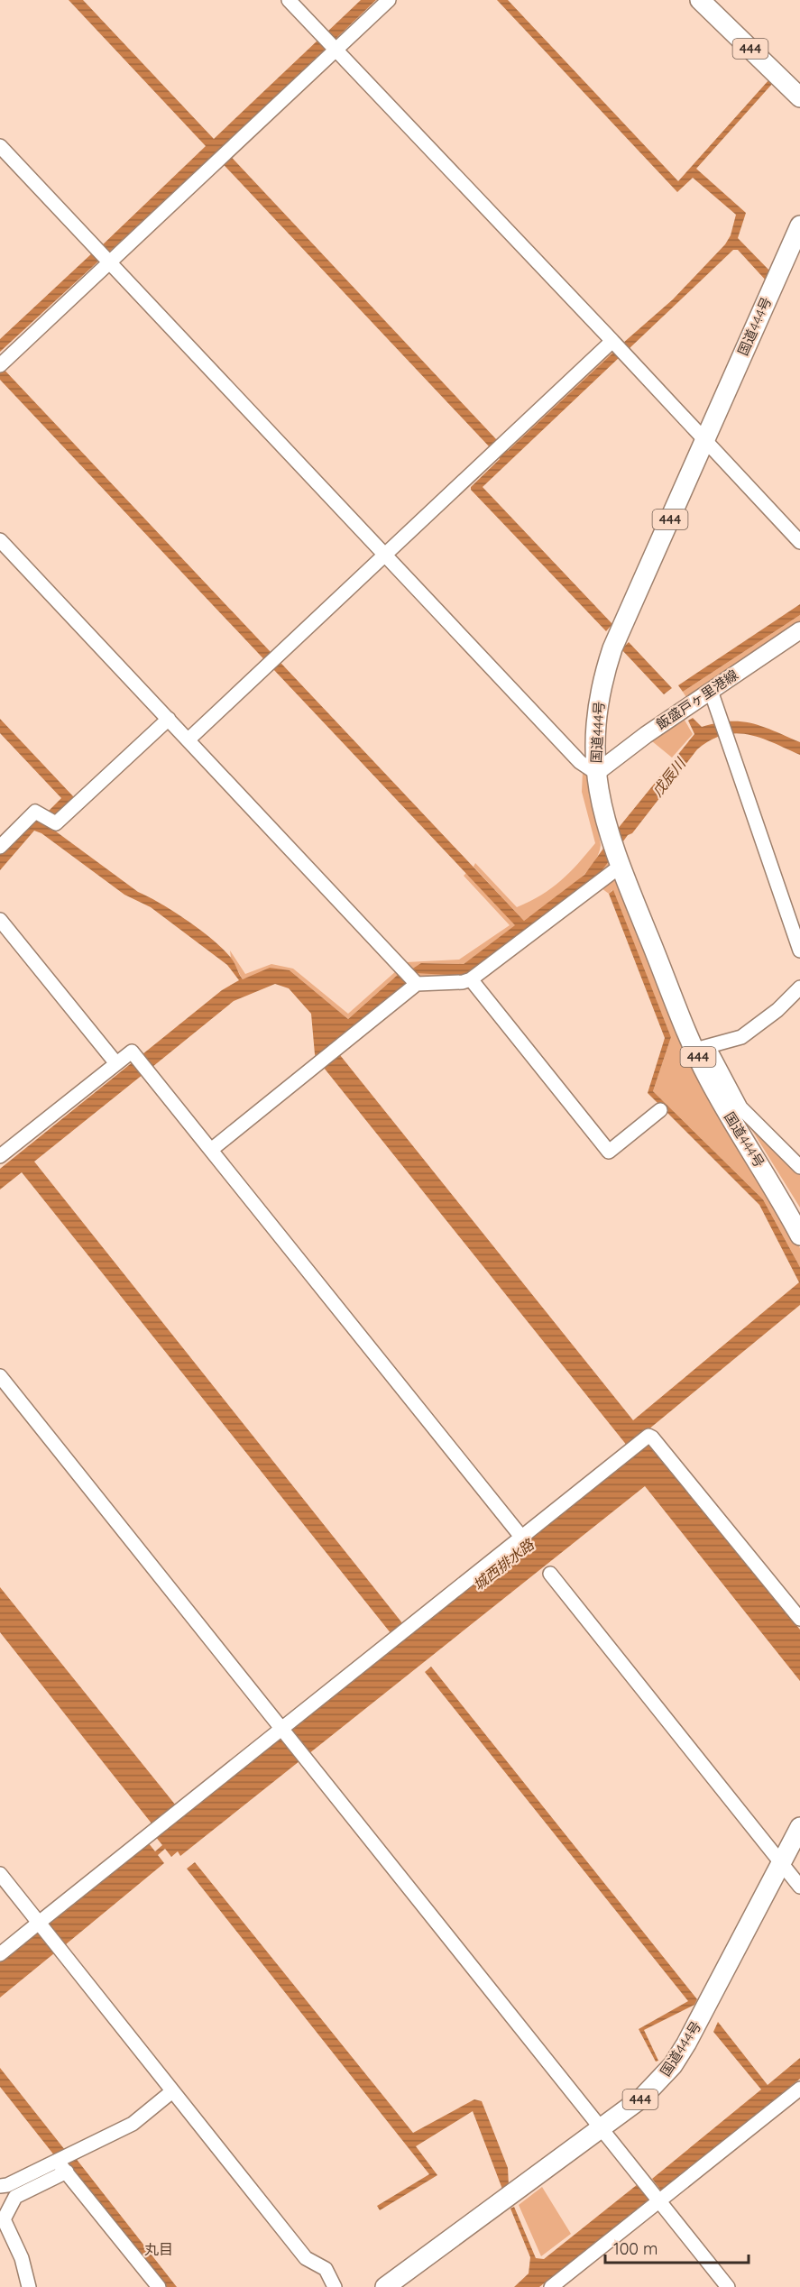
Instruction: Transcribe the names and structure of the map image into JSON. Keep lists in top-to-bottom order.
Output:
{
  "streets": {
    "highway": ["444", "国道444号"],
    "main road": ["飯盛戸ヶ里港線"]
  },
  "crossings": [
    ["国道444号", "飯盛戸ヶ里港線"]
  ],
  "districts": ["丸目"],
  "water": ["戊辰川", "城西排水路"],
  "scale_bar": "100 m"
}
